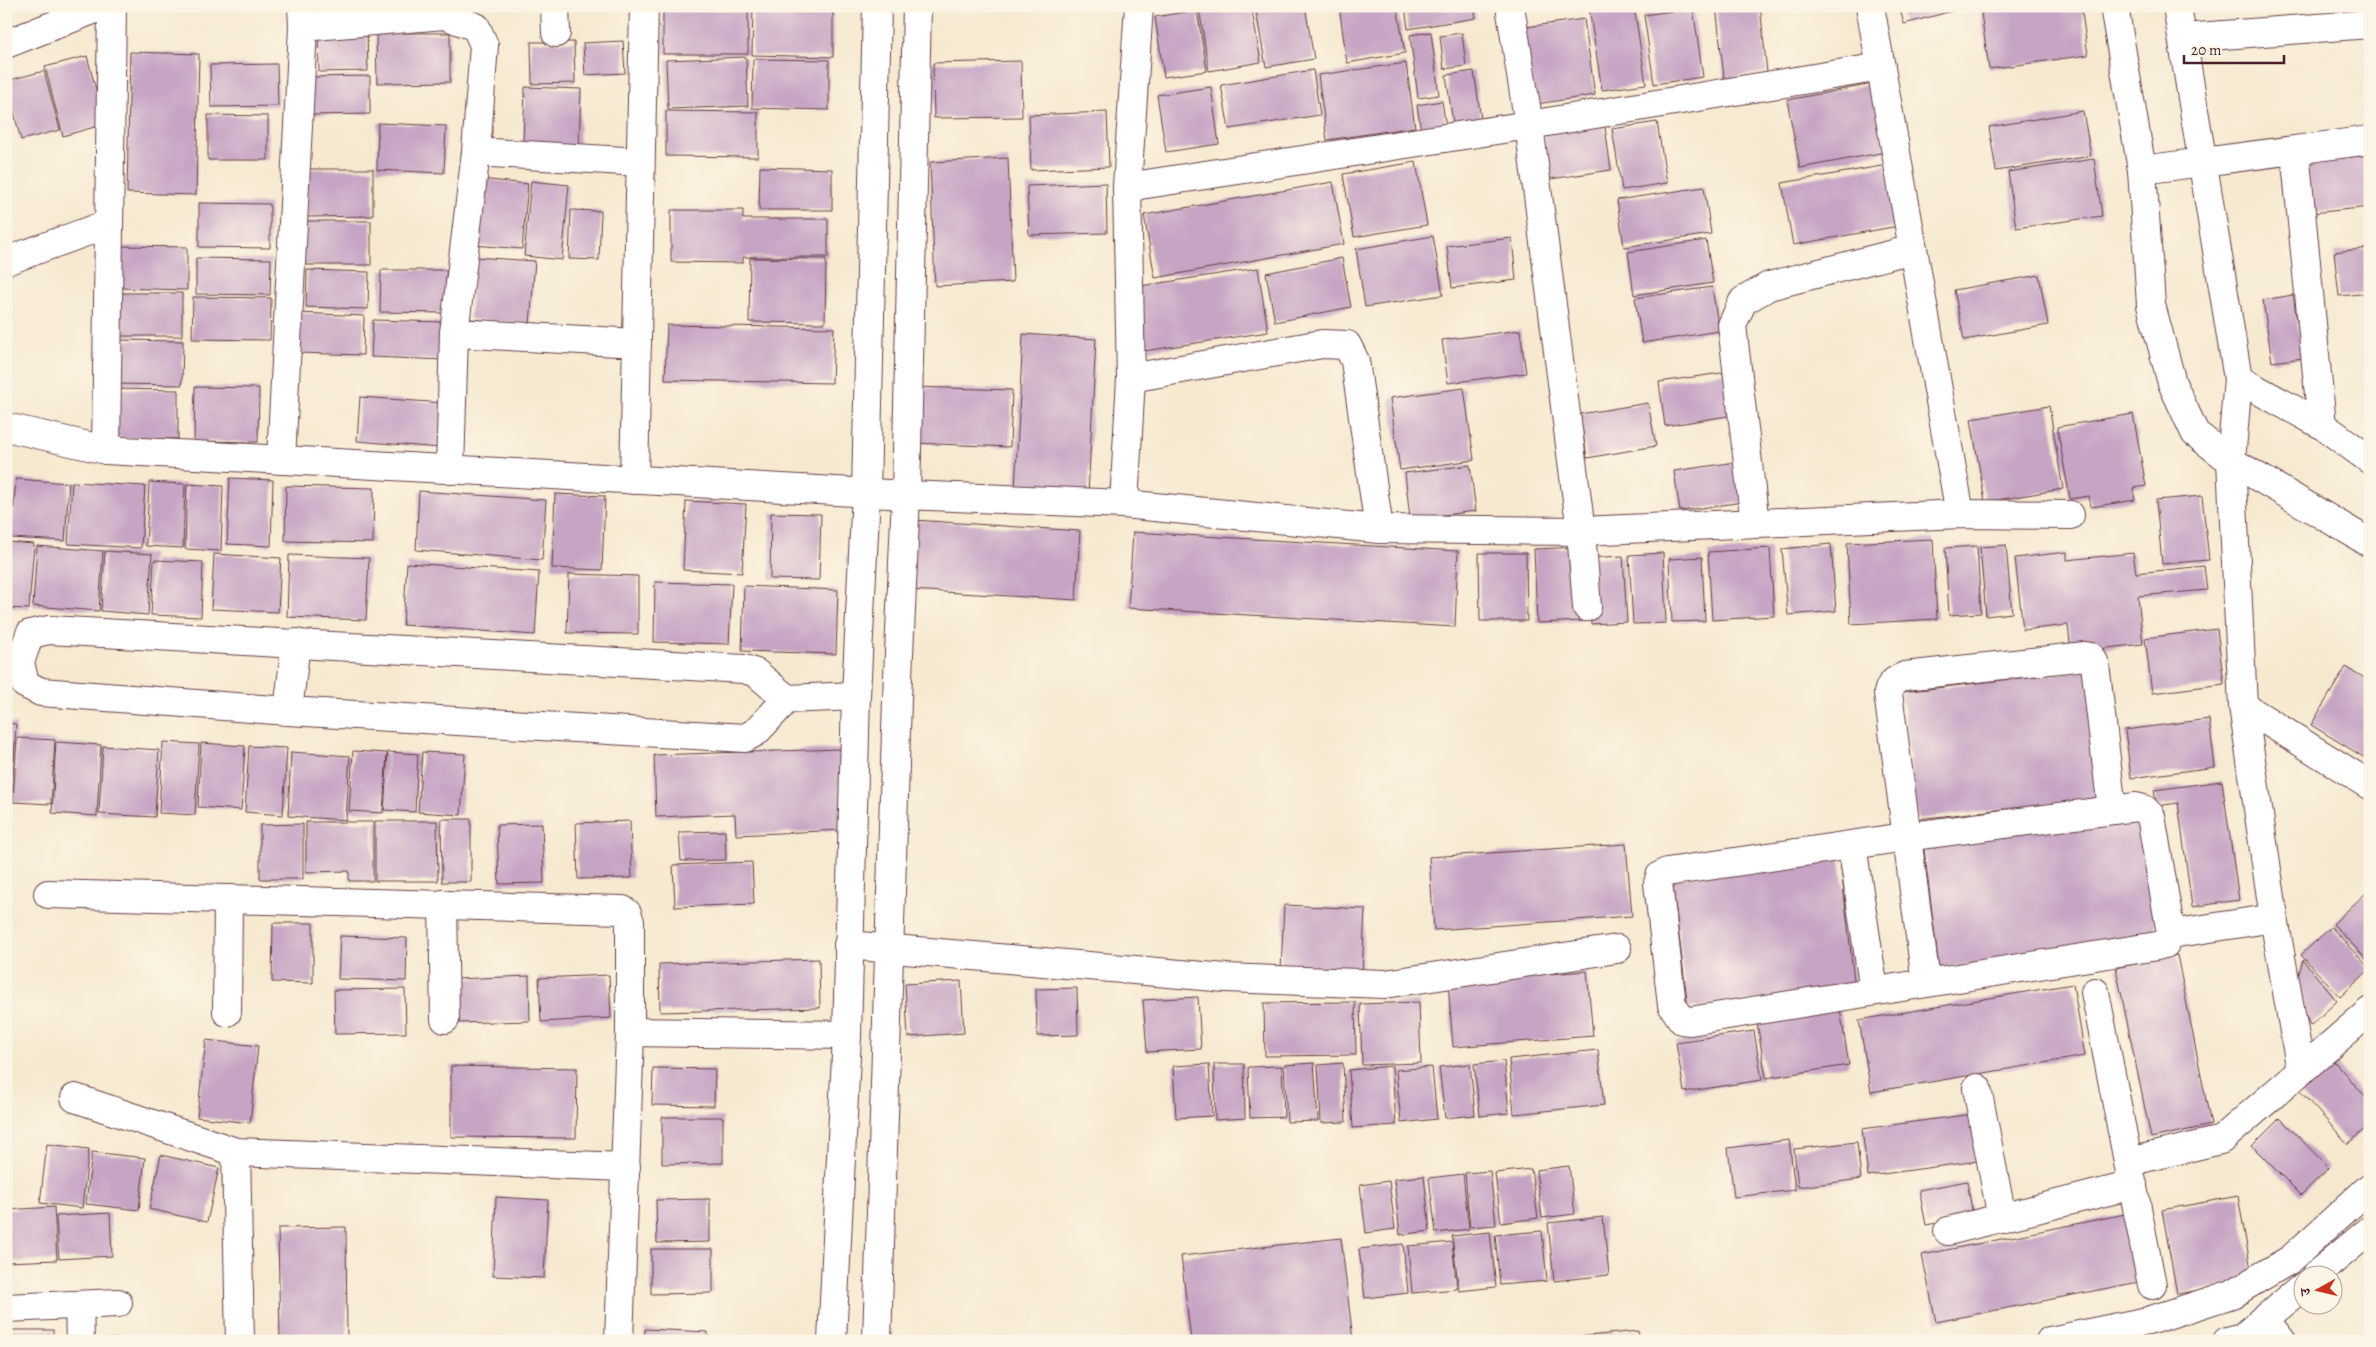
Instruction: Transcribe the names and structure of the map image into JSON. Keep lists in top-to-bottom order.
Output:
{
  "scale_bar": "20 m",
  "north": "left"
}
